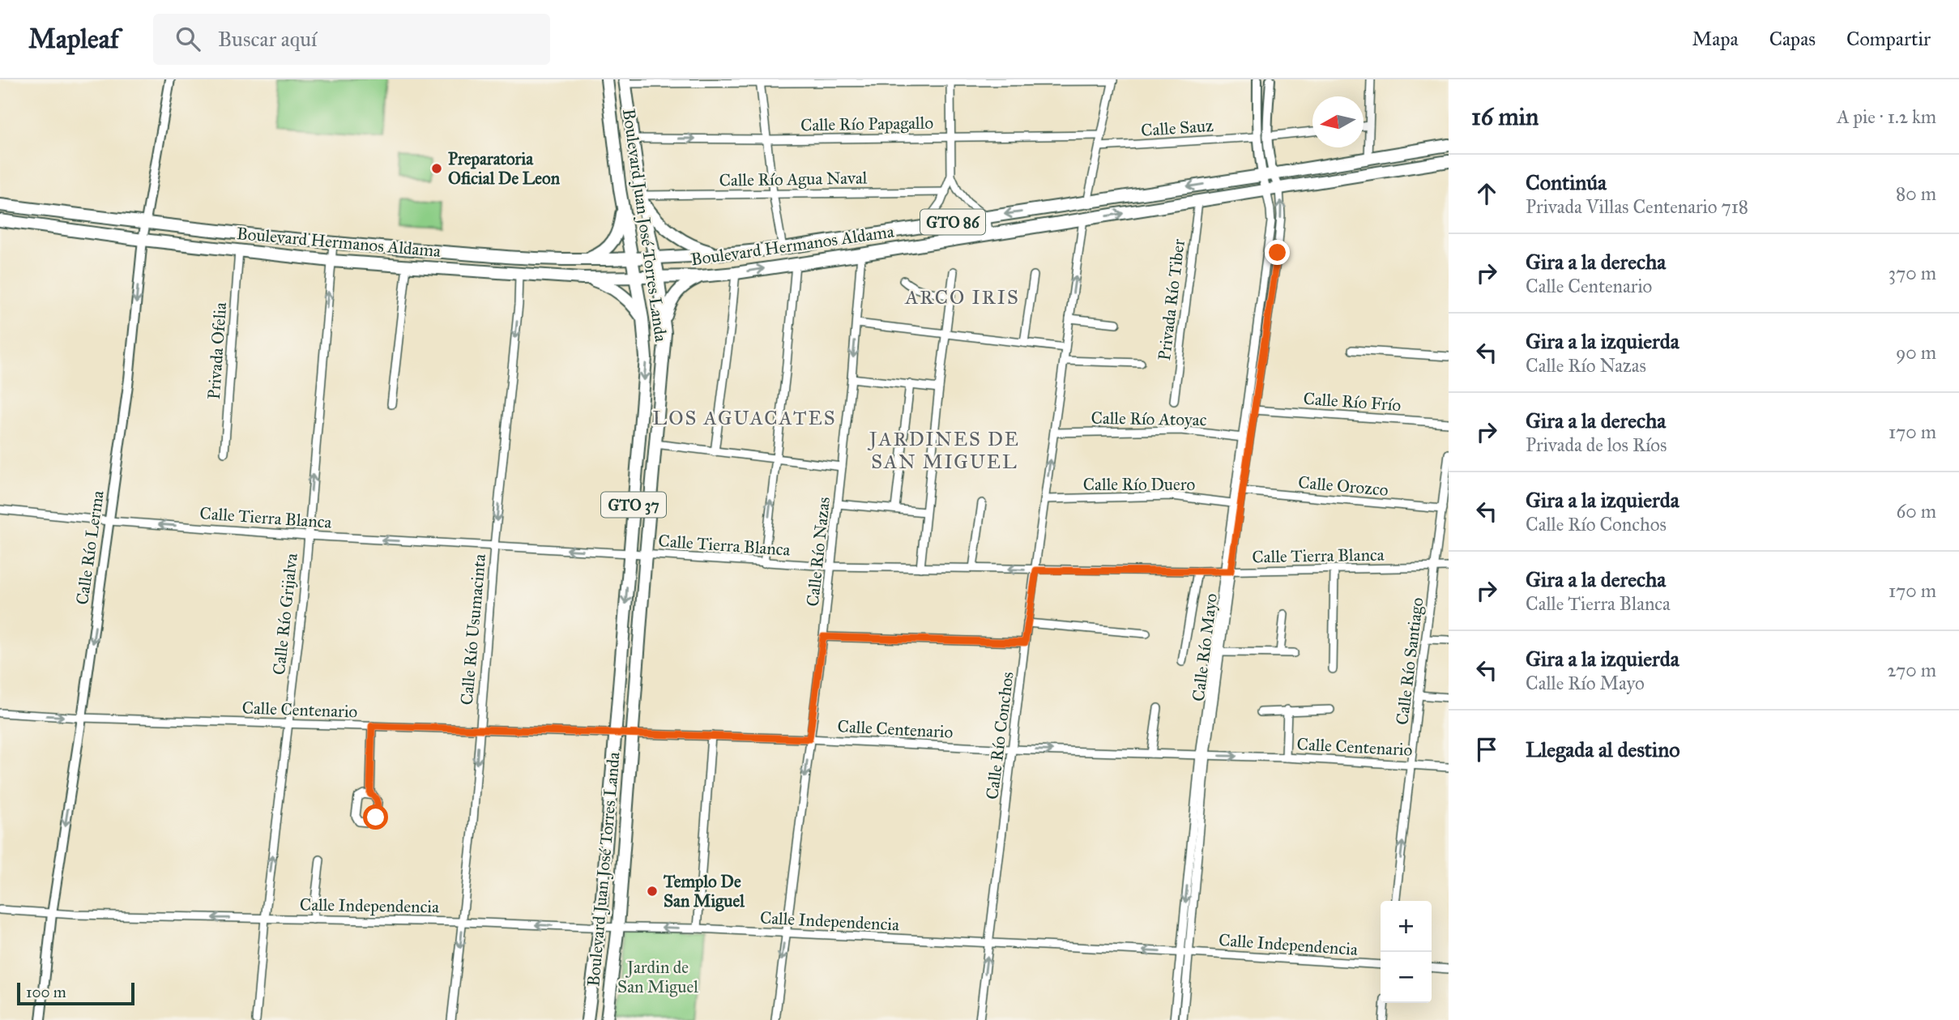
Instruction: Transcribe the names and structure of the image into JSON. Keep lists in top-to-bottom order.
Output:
{
  "streets": {
    "main road": [
      "GTO 86",
      "Boulevard Juan José Torres Landa",
      "Boulevard Hermanos Aldama",
      "GTO 37"
    ],
    "street": [
      "Calle Río Papagallo",
      "Calle Sauz",
      "Calle Río Agua Naval",
      "Privada Río Tiber",
      "Privada Ofelia",
      "Calle Río Frío",
      "Calle Río Atoyac",
      "Calle Río Duero",
      "Calle Orozco",
      "Calle Tierra Blanca",
      "Calle Río Lerma",
      "Calle Río Nazas",
      "Calle Río Grijalva",
      "Calle Río Usumacinta",
      "Calle Río Mayo",
      "Calle Río Santiago",
      "Calle Centenario",
      "Calle Río Conchos",
      "Calle Independencia"
    ]
  },
  "crossings": [
    ["Calle Río Papagallo", "Boulevard Juan José Torres Landa"],
    ["Calle Sauz", "Calle Río Mayo"],
    ["Calle Río Agua Naval", "Boulevard Juan José Torres Landa"],
    ["Boulevard Juan José Torres Landa", "Boulevard Hermanos Aldama"],
    ["Boulevard Juan José Torres Landa", "Calle Tierra Blanca"],
    ["Boulevard Juan José Torres Landa", "Calle Centenario"],
    ["Boulevard Juan José Torres Landa", "Calle Independencia"],
    ["Boulevard Hermanos Aldama", "Privada Río Tiber"],
    ["Boulevard Hermanos Aldama", "Privada Ofelia"],
    ["Boulevard Hermanos Aldama", "Calle Río Lerma"],
    ["Boulevard Hermanos Aldama", "Calle Río Nazas"],
    ["Boulevard Hermanos Aldama", "Calle Río Grijalva"],
    ["Boulevard Hermanos Aldama", "Calle Río Usumacinta"],
    ["Boulevard Hermanos Aldama", "Calle Río Mayo"],
    ["Boulevard Hermanos Aldama", "Calle Río Conchos"],
    ["Calle Río Frío", "Calle Río Mayo"],
    ["Calle Río Atoyac", "Calle Río Mayo"],
    ["Calle Río Atoyac", "Calle Río Conchos"],
    ["Calle Río Duero", "Calle Río Mayo"],
    ["Calle Río Duero", "Calle Río Conchos"],
    ["Calle Orozco", "Calle Río Mayo"],
    ["Calle Orozco", "Calle Río Santiago"],
    ["Calle Tierra Blanca", "Calle Río Lerma"],
    ["Calle Tierra Blanca", "Calle Río Nazas"],
    ["Calle Tierra Blanca", "Calle Río Grijalva"],
    ["Calle Tierra Blanca", "Calle Río Usumacinta"],
    ["Calle Tierra Blanca", "Calle Río Mayo"],
    ["Calle Tierra Blanca", "Calle Río Santiago"],
    ["Calle Tierra Blanca", "Calle Río Conchos"],
    ["Calle Río Lerma", "Calle Centenario"],
    ["Calle Río Lerma", "Calle Independencia"],
    ["Calle Río Nazas", "Calle Centenario"],
    ["Calle Río Nazas", "Calle Independencia"],
    ["Calle Río Grijalva", "Calle Centenario"],
    ["Calle Río Grijalva", "Calle Independencia"],
    ["Calle Río Usumacinta", "Calle Centenario"],
    ["Calle Río Usumacinta", "Calle Independencia"],
    ["Calle Río Mayo", "Calle Centenario"],
    ["Calle Río Mayo", "Calle Independencia"],
    ["Calle Río Santiago", "Calle Centenario"],
    ["Calle Centenario", "Calle Río Conchos"],
    ["Calle Río Conchos", "Calle Independencia"]
  ],
  "one_way": [
    "Calle Tierra Blanca",
    "Calle Río Lerma",
    "Calle Río Nazas",
    "Calle Río Grijalva",
    "Calle Río Usumacinta",
    "Calle Independencia"
  ],
  "districts": ["ARCO IRIS", "LOS AGUACATES", "JARDINES DE SAN MIGUEL"],
  "parks": ["Jardin de San Miguel"],
  "places": ["Preparatoria Oficial De Leon", "Templo De San Miguel"],
  "scale_bar": "100 m",
  "north": "left",
  "page": {
    "header": "Mapleaf",
    "search": "Buscar aquí",
    "nav": ["Mapa", "Capas", "Compartir"],
    "heading": ["16 min", "A pie · 1.2 km"],
    "list": [
      ["Continúa", "Privada Villas Centenario 718", "80 m"],
      ["Gira a la derecha", "Calle Centenario", "370 m"],
      ["Gira a la izquierda", "Calle Río Nazas", "90 m"],
      ["Gira a la derecha", "Privada de los Ríos", "170 m"],
      ["Gira a la izquierda", "Calle Río Conchos", "60 m"],
      ["Gira a la derecha", "Calle Tierra Blanca", "170 m"],
      ["Gira a la izquierda", "Calle Río Mayo", "270 m"],
      "Llegada al destino"
    ],
    "map_buttons": ["+", "−"],
    "scale": "100 m"
  }
}
